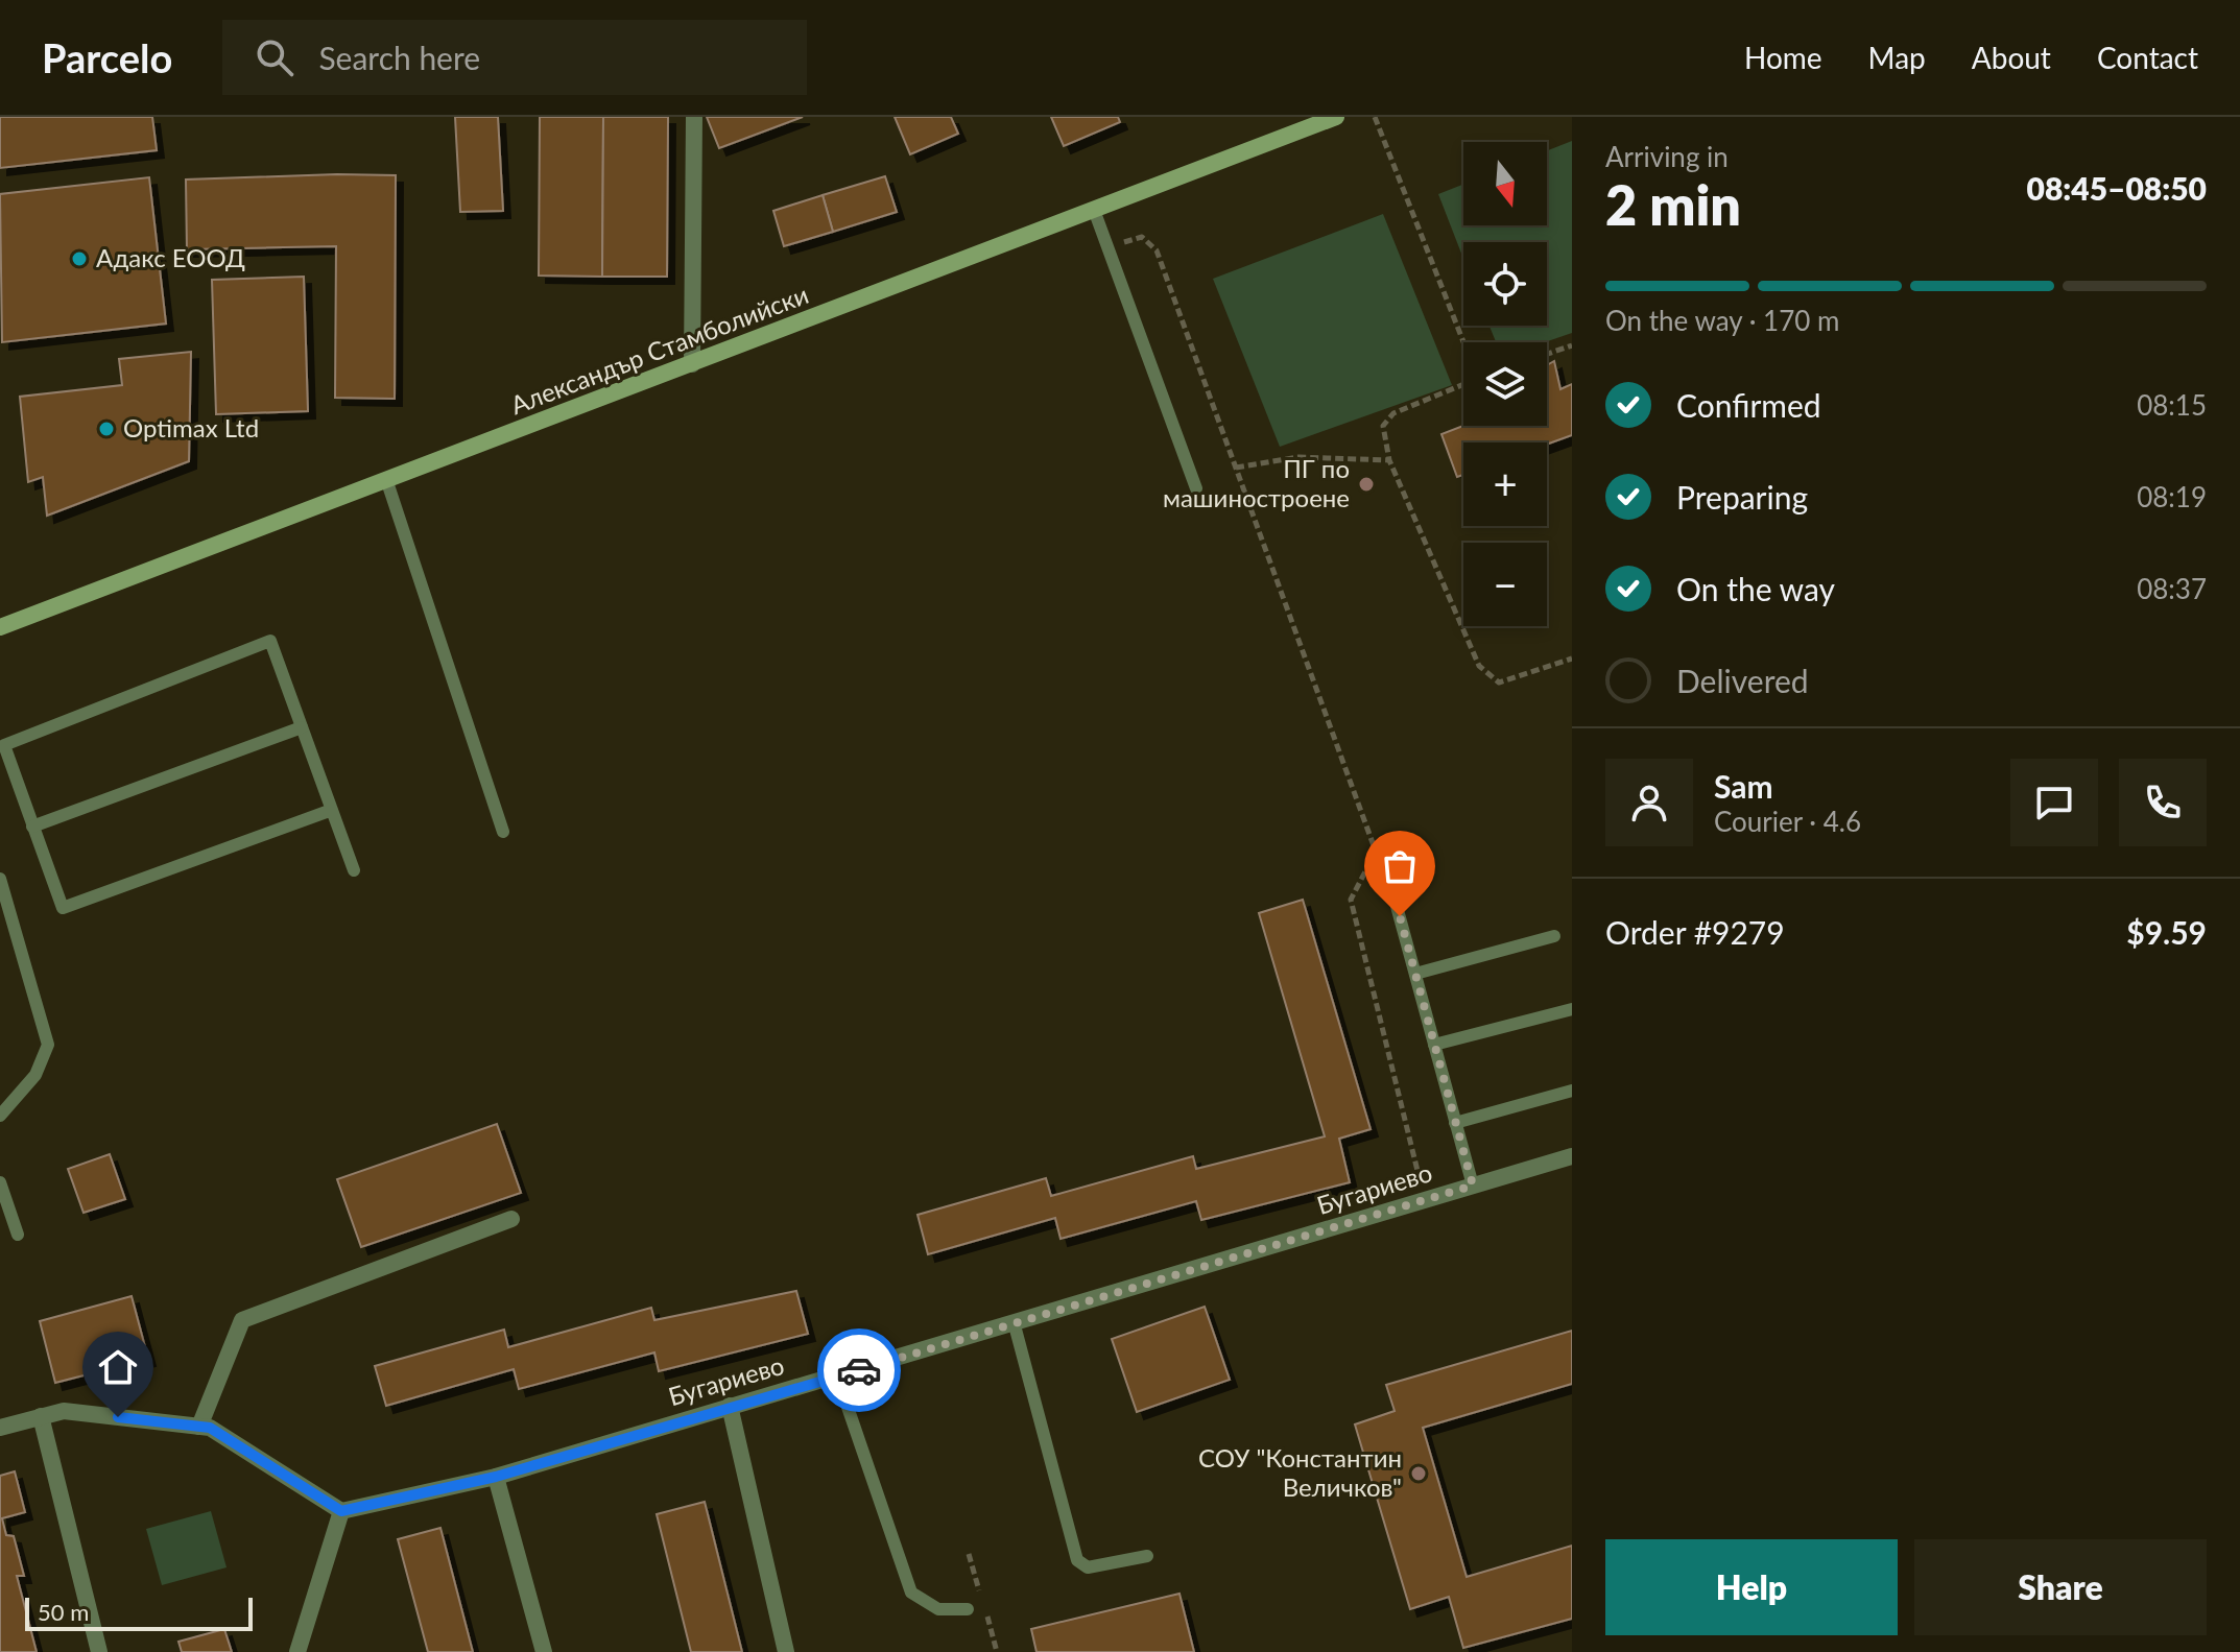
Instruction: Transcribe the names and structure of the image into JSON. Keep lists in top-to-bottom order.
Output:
{
  "streets": {
    "street": ["Александър Стамболийски", "Бугариево"]
  },
  "places": [
    "Адакс ЕООД",
    "Optimax Ltd",
    "ПГ по машиностроене",
    "СОУ \"Константин Величков\""
  ],
  "scale_bar": "50 m",
  "north": "bottom",
  "page": {
    "header": "Parcelo",
    "search": "Search here",
    "nav": [
      "Home",
      "Map",
      "About",
      "Contact"
    ],
    "heading": ["2 min", "Arriving in", "08:45–08:50"],
    "panel": [
      "Sam",
      "Courier · 4.6",
      "Order #9279",
      "$9.59"
    ],
    "map_buttons": ["+", "−"],
    "bar": "On the way · 170 m",
    "list": [
      ["Confirmed", "08:15"],
      ["Preparing", "08:19"],
      ["On the way", "08:37"],
      "Delivered"
    ],
    "buttons": ["Help", "Share"],
    "scale": "50 m"
  }
}
